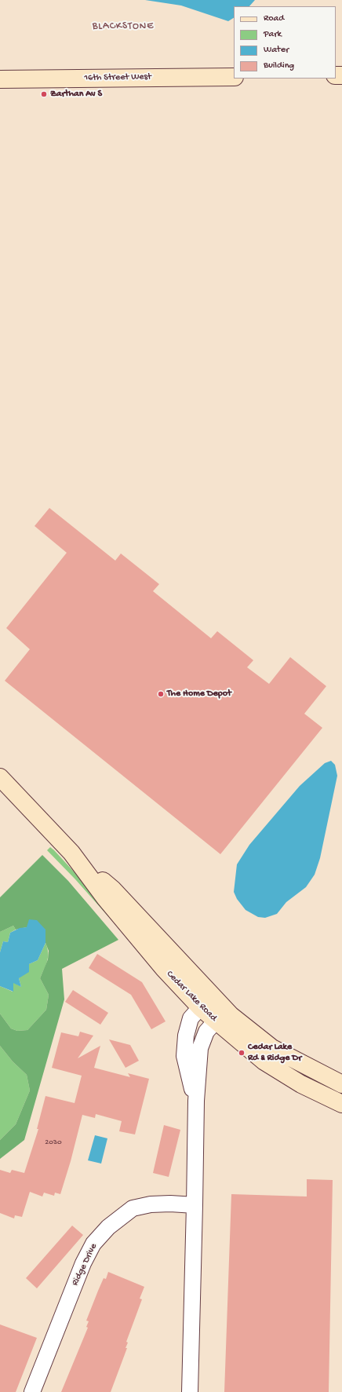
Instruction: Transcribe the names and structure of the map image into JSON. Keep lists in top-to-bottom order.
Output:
{
  "streets": {
    "street": ["16th Street West", "Cedar Lake Road", "Ridge Drive"]
  },
  "districts": ["BLACKSTONE"],
  "places": ["Zarthan Av S", "The Home Depot", "Cedar Lake Rd & Ridge Dr"],
  "house_numbers": ["2030"],
  "legend": [
    "Road",
    "Park",
    "Water",
    "Building"
  ]
}
